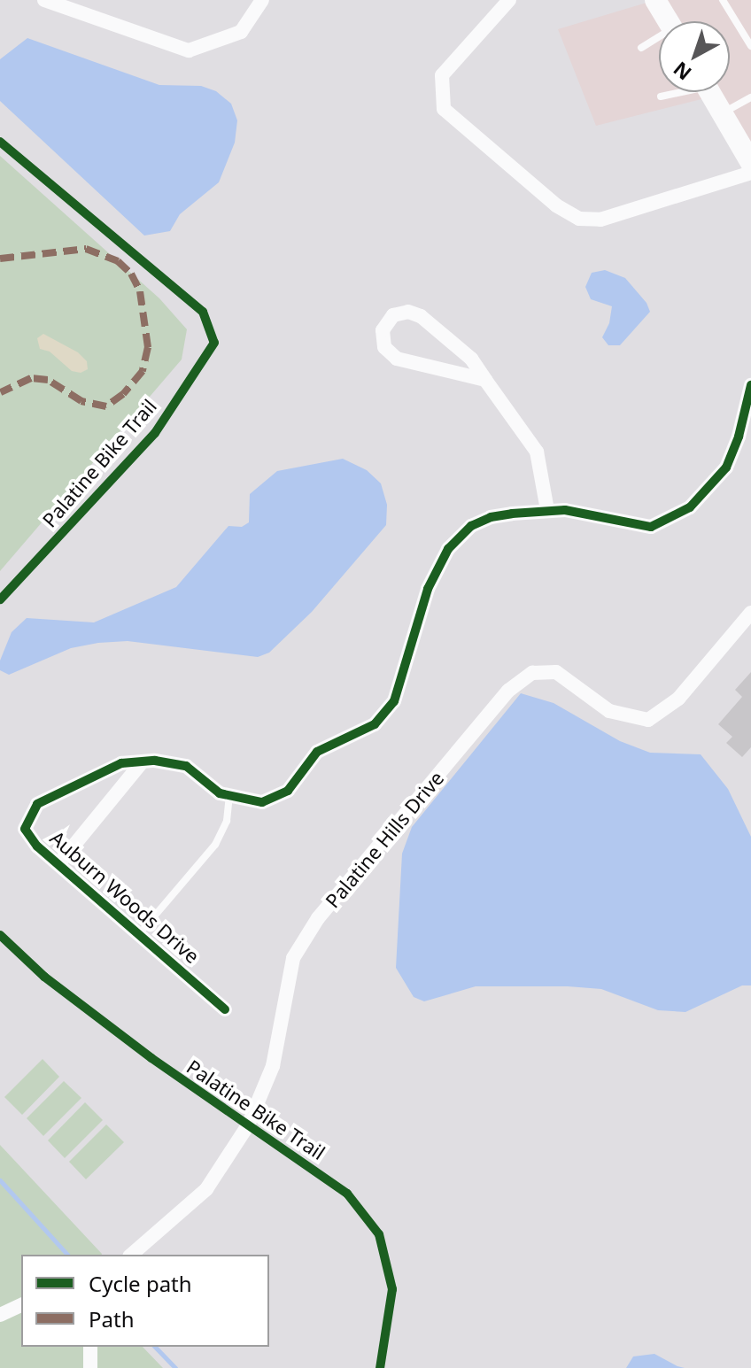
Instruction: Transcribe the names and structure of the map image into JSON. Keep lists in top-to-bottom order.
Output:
{
  "streets": {
    "street": ["Palatine Hills Drive", "Auburn Woods Drive"],
    "cycle path": ["Palatine Bike Trail"]
  },
  "legend": ["Cycle path", "Path"],
  "north": "bottom left"
}
